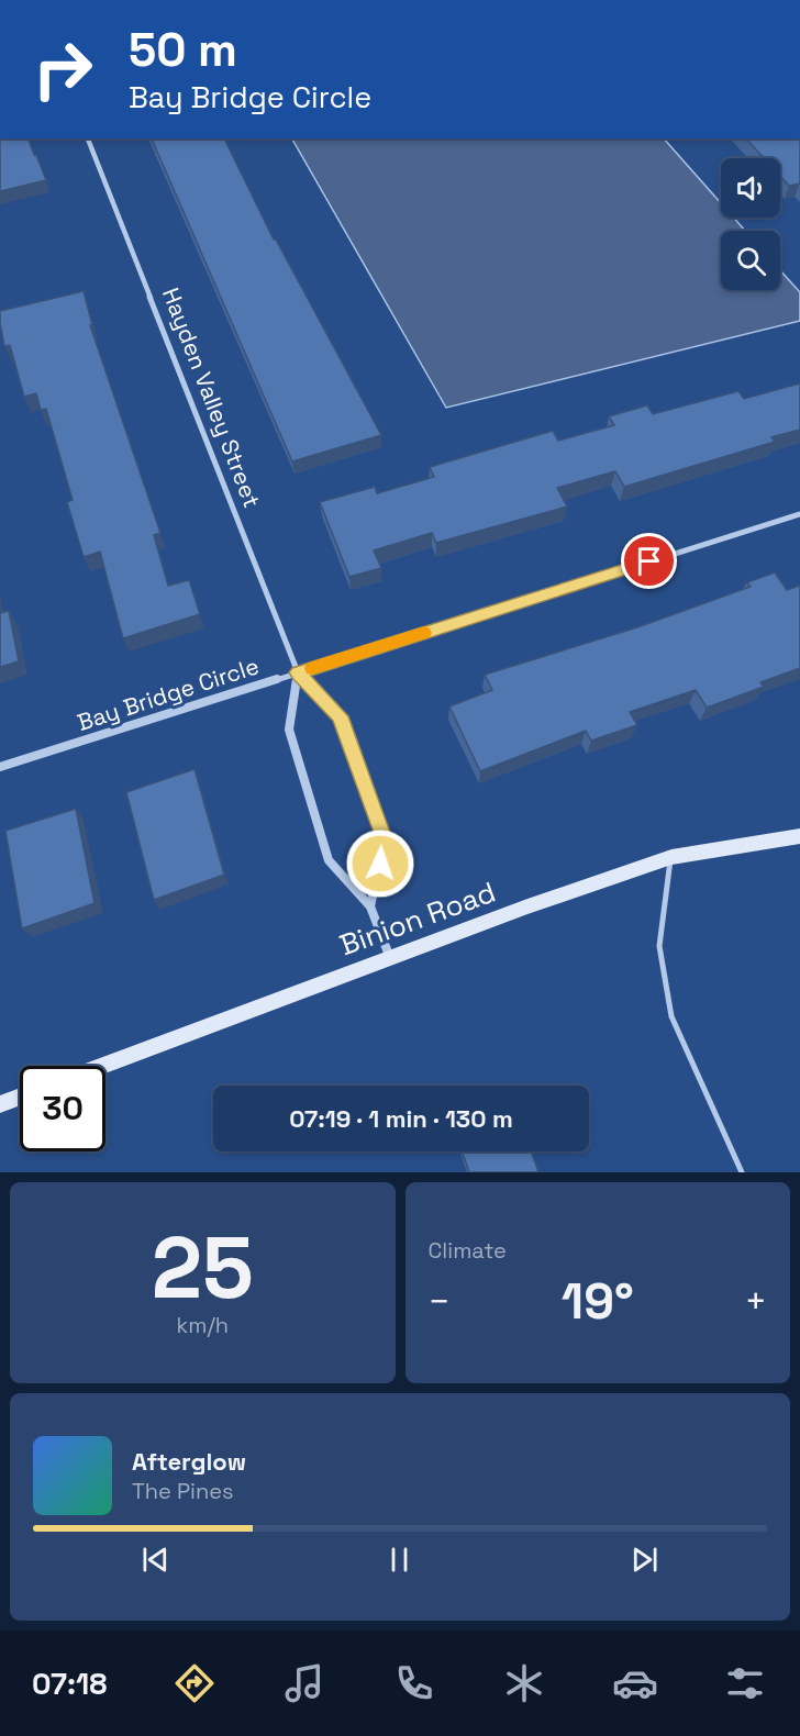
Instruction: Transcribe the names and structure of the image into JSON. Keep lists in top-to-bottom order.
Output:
{
  "streets": {
    "main road": ["Binion Road"],
    "street": ["Hayden Valley Street", "Bay Bridge Circle"]
  },
  "crossings": [
    ["Hayden Valley Street", "Bay Bridge Circle"]
  ],
  "page": {
    "turn": ["50 m", "Bay Bridge Circle"],
    "limit": "30",
    "trip": "07:19 · 1 min · 130 m",
    "tile": [
      ["25", "km/h"],
      "Climate"
    ],
    "heat": ["−", "19°", "+"],
    "song": ["Afterglow", "The Pines"],
    "tabs": "07:18"
  }
}
